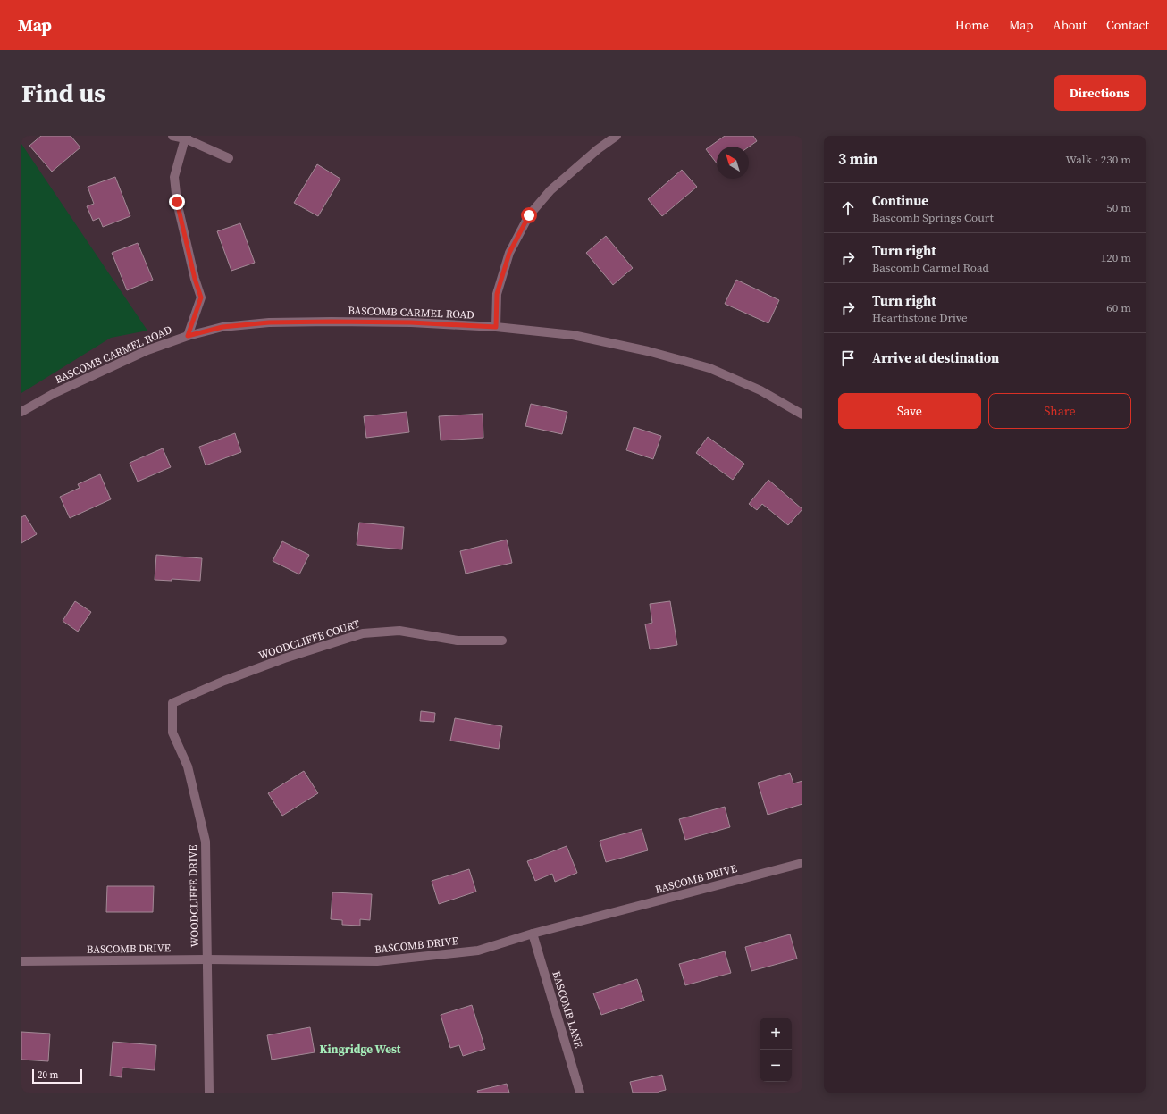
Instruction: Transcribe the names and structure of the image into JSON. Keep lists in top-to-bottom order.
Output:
{
  "streets": {
    "street": [
      "BASCOMB CARMEL ROAD",
      "WOODCLIFFE COURT",
      "BASCOMB DRIVE",
      "WOODCLIFFE DRIVE",
      "BASCOMB LANE"
    ]
  },
  "crossings": [
    ["WOODCLIFFE COURT", "WOODCLIFFE DRIVE"],
    ["BASCOMB DRIVE", "WOODCLIFFE DRIVE"],
    ["BASCOMB DRIVE", "BASCOMB LANE"]
  ],
  "districts": ["Kingridge West"],
  "scale_bar": "20 m",
  "north": "top left",
  "page": {
    "header": "Map",
    "nav": [
      "Home",
      "Map",
      "About",
      "Contact"
    ],
    "buttons": [
      "Directions",
      ["Save", "Share"]
    ],
    "title": "Find us",
    "heading": ["3 min", "Walk · 230 m"],
    "list": [
      ["Continue", "Bascomb Springs Court", "50 m"],
      ["Turn right", "Bascomb Carmel Road", "120 m"],
      ["Turn right", "Hearthstone Drive", "60 m"],
      "Arrive at destination"
    ],
    "map_buttons": ["+", "−"],
    "scale": "20 m"
  }
}
